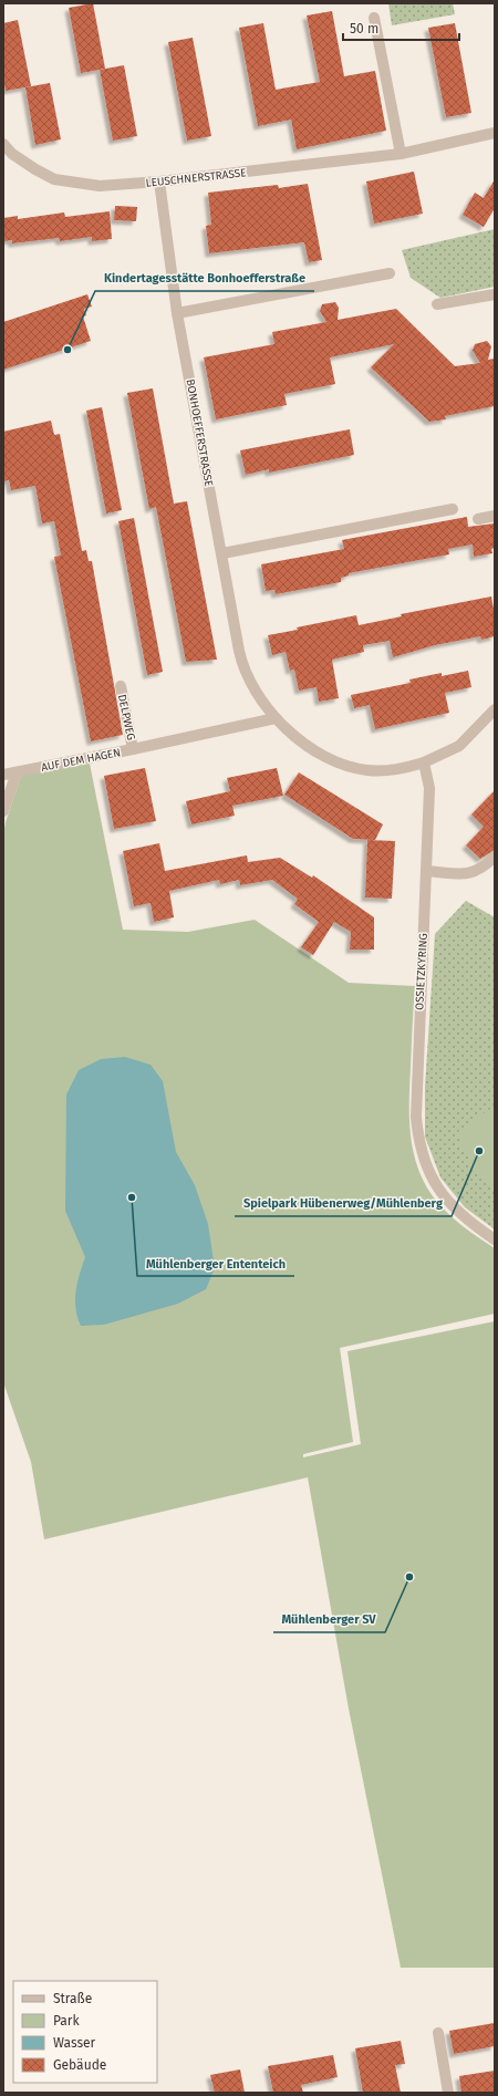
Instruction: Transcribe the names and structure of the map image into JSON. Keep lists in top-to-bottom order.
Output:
{
  "streets": {
    "street": [
      "LEUSCHNERSTRASSE",
      "BONHOEFFERSTRASSE",
      "DELPWEG",
      "AUF DEM HAGEN",
      "OSSIETZKYRING"
    ]
  },
  "crossings": [
    ["LEUSCHNERSTRASSE", "BONHOEFFERSTRASSE"],
    ["BONHOEFFERSTRASSE", "AUF DEM HAGEN"],
    ["BONHOEFFERSTRASSE", "OSSIETZKYRING"],
    ["DELPWEG", "AUF DEM HAGEN"]
  ],
  "places": [
    "Kindertagesstätte Bonhoefferstraße",
    "Spielpark Hübenerweg/Mühlenberg",
    "Mühlenberger Ententeich",
    "Mühlenberger SV"
  ],
  "legend": [
    "Straße",
    "Park",
    "Wasser",
    "Gebäude"
  ],
  "scale_bar": "50 m"
}
